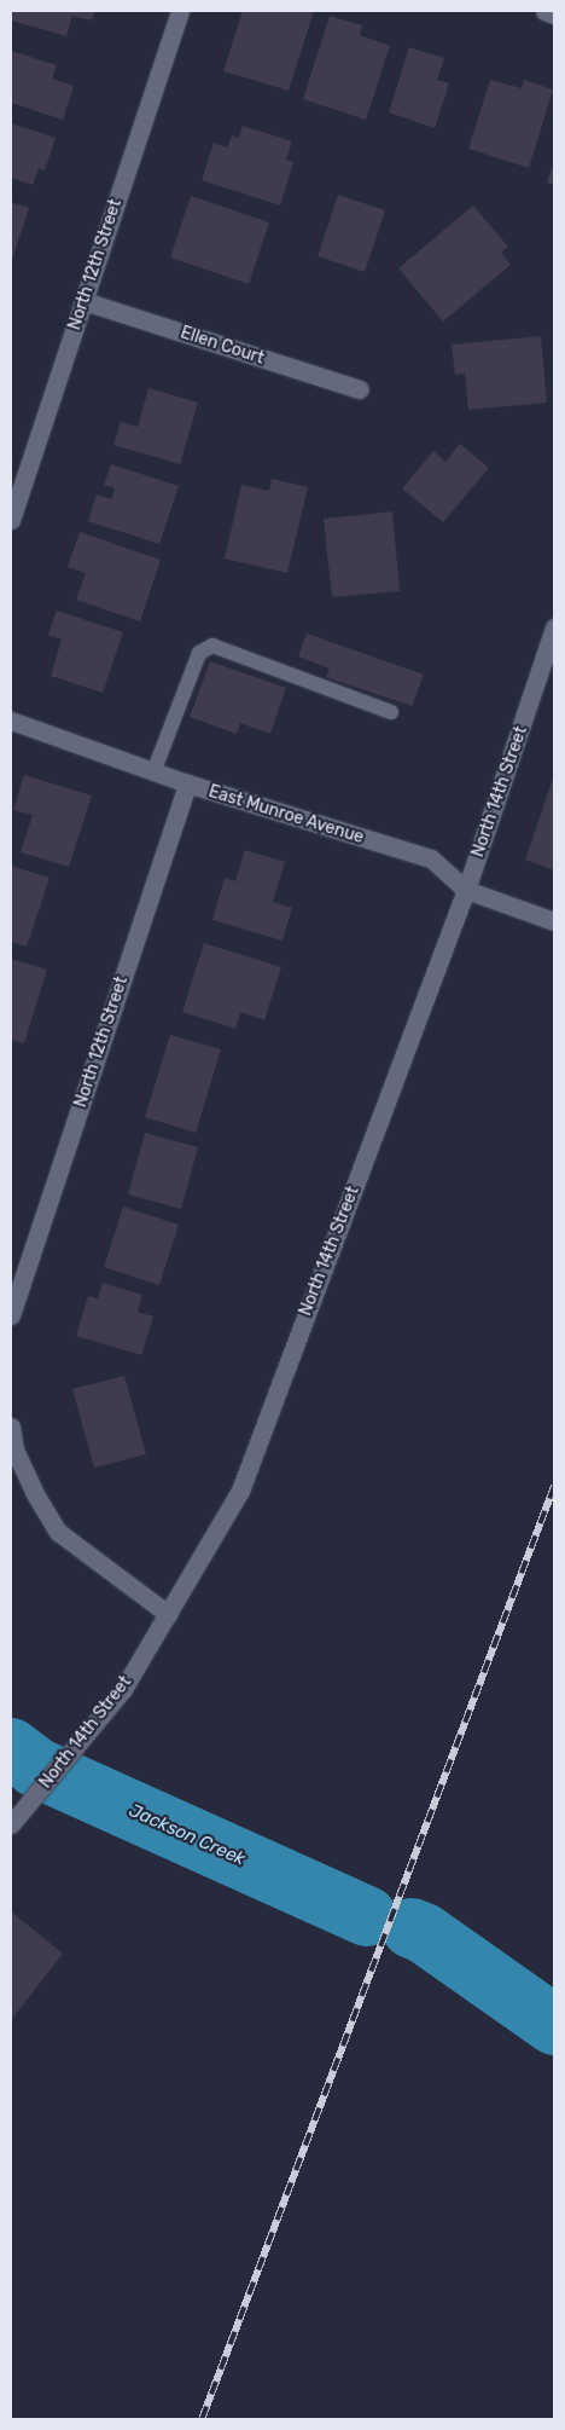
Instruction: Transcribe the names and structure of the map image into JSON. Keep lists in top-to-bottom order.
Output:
{
  "streets": {
    "street": [
      "North 12th Street",
      "Ellen Court",
      "North 14th Street",
      "East Munroe Avenue"
    ]
  },
  "crossings": [
    ["North 12th Street", "Ellen Court"],
    ["North 12th Street", "East Munroe Avenue"],
    ["North 14th Street", "East Munroe Avenue"]
  ],
  "water": ["Jackson Creek"]
}
